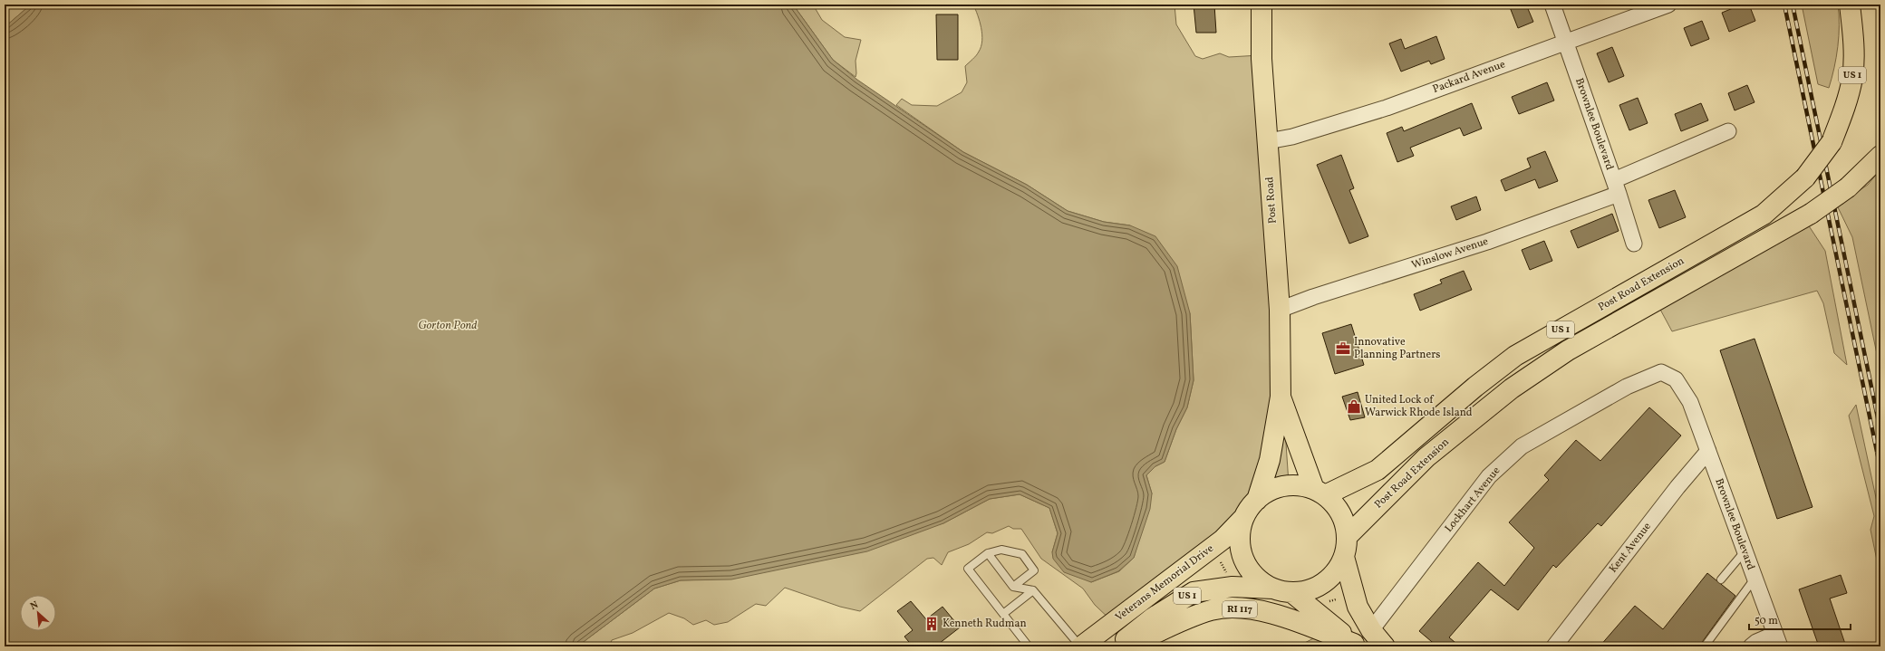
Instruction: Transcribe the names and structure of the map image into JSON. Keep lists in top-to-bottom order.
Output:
{
  "streets": {
    "main road": [
      "US 1",
      "Post Road",
      "Post Road Extension",
      "Veterans Memorial Drive",
      "RI 117"
    ],
    "street": [
      "Packard Avenue",
      "Brownlee Boulevard",
      "Winslow Avenue",
      "Lockhart Avenue",
      "Kent Avenue"
    ]
  },
  "crossings": [
    ["Packard Avenue", "Brownlee Boulevard"],
    ["Packard Avenue", "Post Road"],
    ["Brownlee Boulevard", "Winslow Avenue"],
    ["Brownlee Boulevard", "Lockhart Avenue"],
    ["Brownlee Boulevard", "Kent Avenue"],
    ["Post Road", "Winslow Avenue"],
    ["Post Road", "Post Road Extension"],
    ["Post Road", "Veterans Memorial Drive"],
    ["Post Road Extension", "Veterans Memorial Drive"]
  ],
  "water": ["Gorton Pond"],
  "places": {
    "office": ["Innovative Planning Partners"],
    "shop": ["United Lock of Warwick Rhode Island"],
    "building": ["Kenneth Rudman"]
  },
  "scale_bar": "50 m",
  "north": "top left"
}
